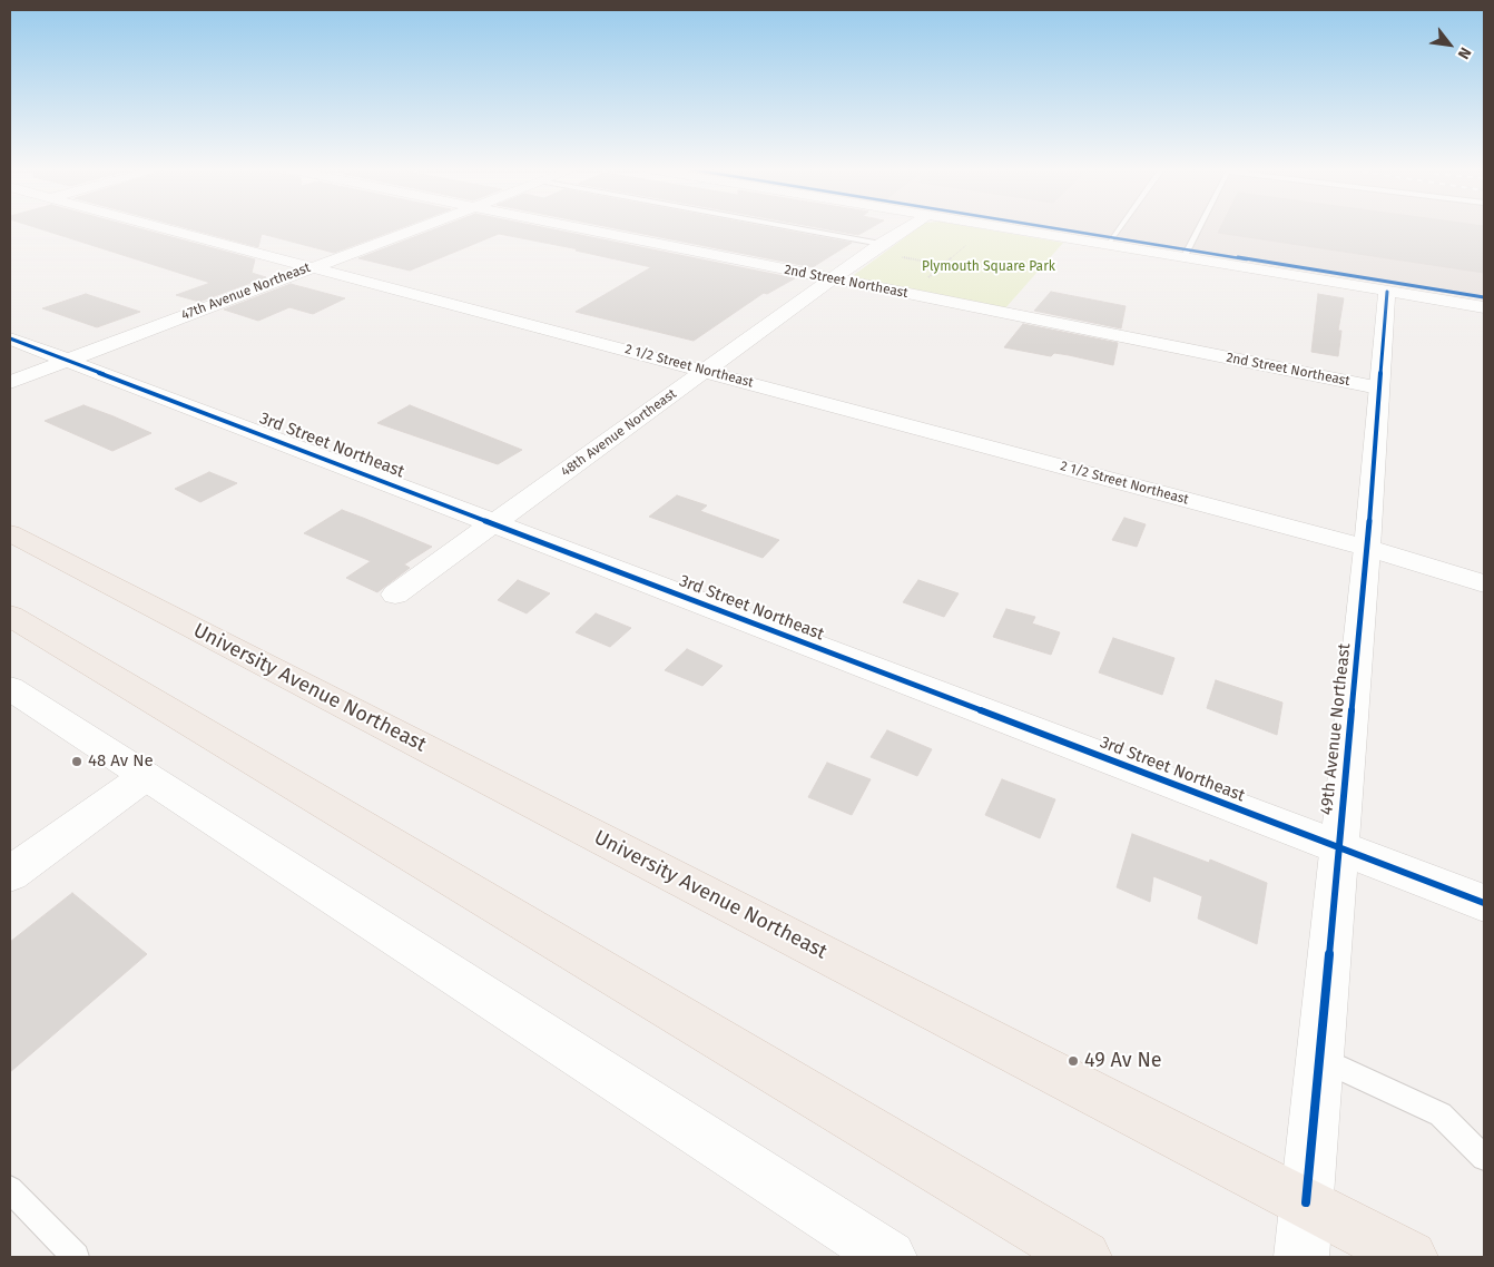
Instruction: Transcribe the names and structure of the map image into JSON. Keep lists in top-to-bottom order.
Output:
{
  "streets": {
    "main road": ["University Avenue Northeast"],
    "street": [
      "2nd Street Northeast",
      "47th Avenue Northeast",
      "2 1/2 Street Northeast",
      "48th Avenue Northeast",
      "3rd Street Northeast",
      "49th Avenue Northeast"
    ]
  },
  "crossings": [
    ["2nd Street Northeast", "48th Avenue Northeast"],
    ["2nd Street Northeast", "49th Avenue Northeast"],
    ["47th Avenue Northeast", "2 1/2 Street Northeast"],
    ["47th Avenue Northeast", "3rd Street Northeast"],
    ["2 1/2 Street Northeast", "48th Avenue Northeast"],
    ["2 1/2 Street Northeast", "49th Avenue Northeast"],
    ["48th Avenue Northeast", "3rd Street Northeast"],
    ["3rd Street Northeast", "49th Avenue Northeast"],
    ["University Avenue Northeast", "49th Avenue Northeast"]
  ],
  "parks": ["Plymouth Square Park"],
  "places": ["48 Av Ne", "49 Av Ne"],
  "north": "bottom right"
}
